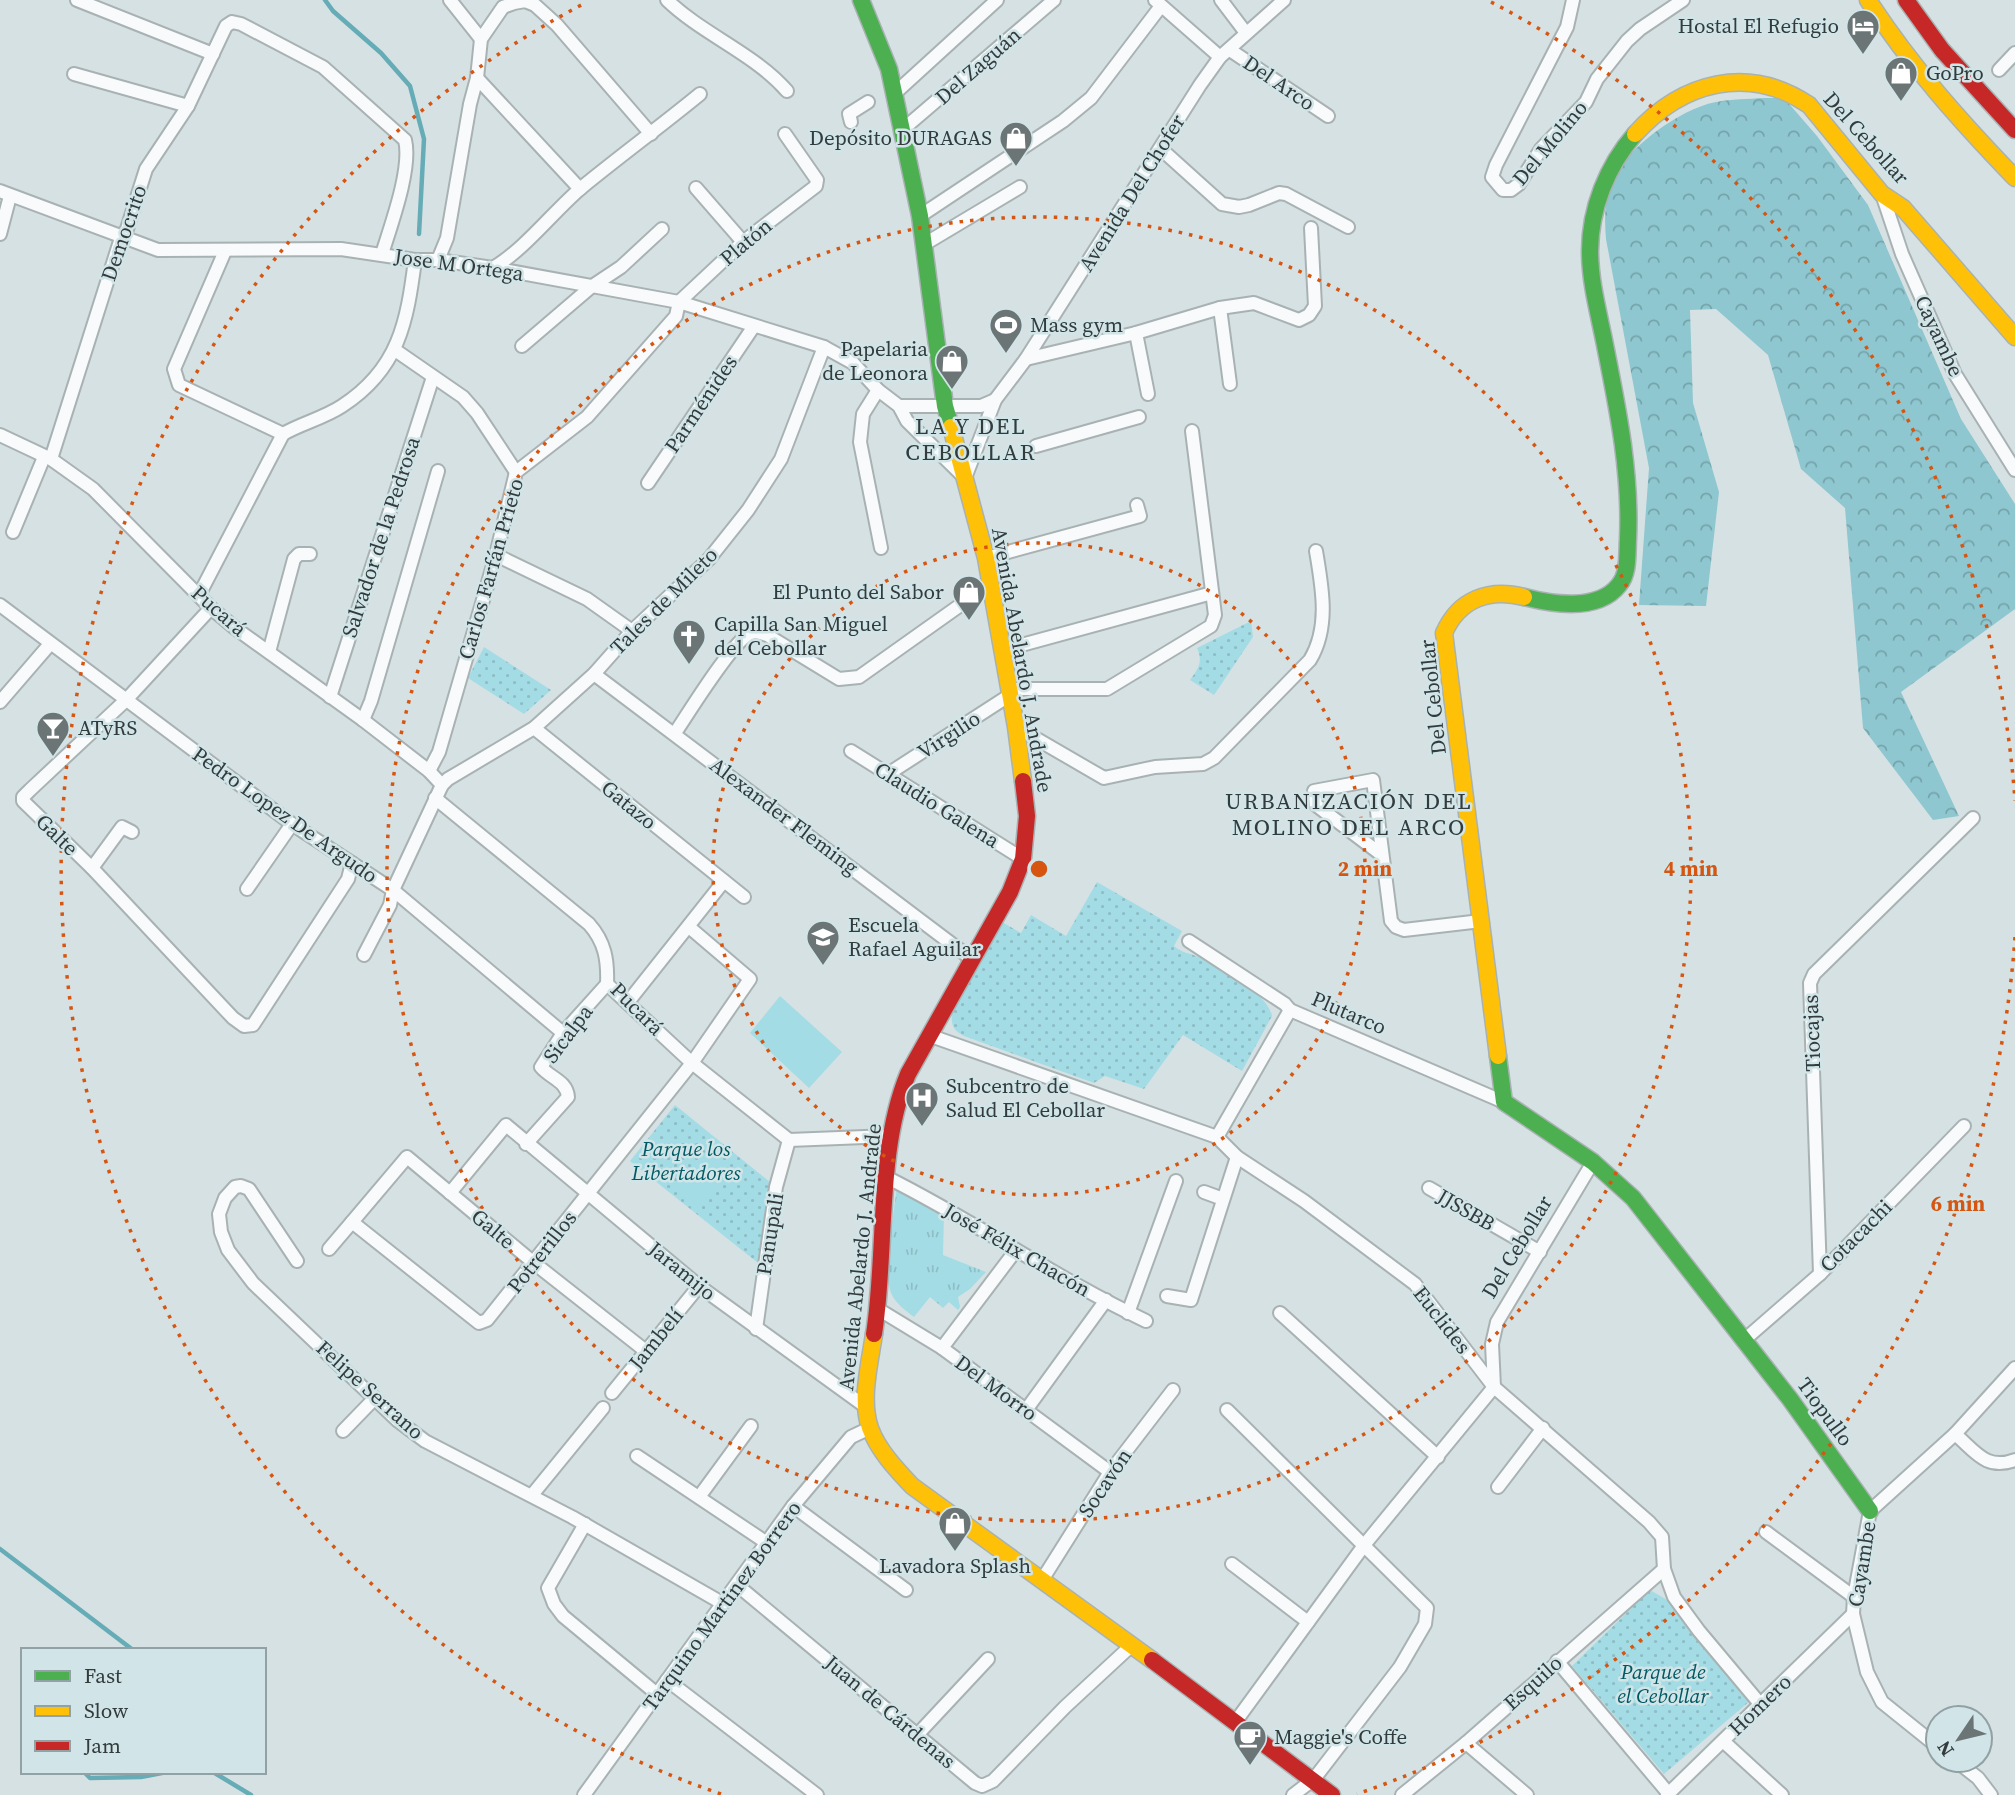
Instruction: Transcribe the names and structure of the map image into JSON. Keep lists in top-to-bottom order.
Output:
{
  "streets": {
    "street": [
      "Del Zaguán",
      "Del Arco",
      "Del Cebollar",
      "Del Molino",
      "Avenida Del Chofer",
      "Democrito",
      "Platón",
      "Jose M Ortega",
      "Cayambe",
      "Parménides",
      "Salvador de la Pedrosa",
      "Carlos Farfán Prieto",
      "Tales de Mileto",
      "Pucará",
      "Avenida Abelardo J. Andrade",
      "Virgilio",
      "Gatazo",
      "Claudio Galena",
      "Pedro Lopez De Argudo",
      "Alexander Fleming",
      "Galte",
      "Plutarco",
      "Tiocajas",
      "Sicalpa",
      "JJSSBB",
      "Panupali",
      "Cotacachi",
      "José Félix Chacón",
      "Potrerillos",
      "Jaramijo",
      "Euclides",
      "Jambelí",
      "Del Morro",
      "Felipe Serrano",
      "Tiopullo",
      "Socavón",
      "Tarquino Martinez Borrero",
      "Esquilo",
      "Homero",
      "Juan de Cárdenas"
    ]
  },
  "crossings": [
    ["Del Zaguán", "Avenida Abelardo J. Andrade"],
    ["Del Arco", "Avenida Del Chofer"],
    ["Del Cebollar", "Cayambe"],
    ["Del Cebollar", "Plutarco"],
    ["Del Cebollar", "JJSSBB"],
    ["Del Cebollar", "Euclides"],
    ["Avenida Del Chofer", "Jose M Ortega"],
    ["Avenida Del Chofer", "Avenida Abelardo J. Andrade"],
    ["Democrito", "Jose M Ortega"],
    ["Democrito", "Pucará"],
    ["Platón", "Jose M Ortega"],
    ["Platón", "Carlos Farfán Prieto"],
    ["Jose M Ortega", "Parménides"],
    ["Jose M Ortega", "Carlos Farfán Prieto"],
    ["Jose M Ortega", "Tales de Mileto"],
    ["Jose M Ortega", "Avenida Abelardo J. Andrade"],
    ["Cayambe", "Tiopullo"],
    ["Cayambe", "Homero"],
    ["Salvador de la Pedrosa", "Pucará"],
    ["Carlos Farfán Prieto", "Pucará"],
    ["Tales de Mileto", "Pucará"],
    ["Tales de Mileto", "Gatazo"],
    ["Tales de Mileto", "Pedro Lopez De Argudo"],
    ["Tales de Mileto", "Alexander Fleming"],
    ["Pucará", "Galte"],
    ["Pucará", "Sicalpa"],
    ["Pucará", "Panupali"],
    ["Pucará", "Potrerillos"],
    ["Avenida Abelardo J. Andrade", "Virgilio"],
    ["Avenida Abelardo J. Andrade", "Claudio Galena"],
    ["Avenida Abelardo J. Andrade", "Alexander Fleming"],
    ["Avenida Abelardo J. Andrade", "José Félix Chacón"],
    ["Avenida Abelardo J. Andrade", "Jaramijo"],
    ["Avenida Abelardo J. Andrade", "Euclides"],
    ["Avenida Abelardo J. Andrade", "Del Morro"],
    ["Avenida Abelardo J. Andrade", "Socavón"],
    ["Avenida Abelardo J. Andrade", "Tarquino Martinez Borrero"],
    ["Avenida Abelardo J. Andrade", "Juan de Cárdenas"],
    ["Virgilio", "Claudio Galena"],
    ["Pedro Lopez De Argudo", "Galte"],
    ["Pedro Lopez De Argudo", "Sicalpa"],
    ["Galte", "Potrerillos"],
    ["Galte", "Jaramijo"],
    ["Galte", "Jambelí"],
    ["Tiocajas", "Cotacachi"],
    ["Sicalpa", "Jaramijo"],
    ["Panupali", "Jaramijo"],
    ["Cotacachi", "Tiopullo"],
    ["Potrerillos", "Jaramijo"],
    ["Jaramijo", "Jambelí"],
    ["Euclides", "Esquilo"],
    ["Euclides", "Homero"],
    ["Del Morro", "Socavón"],
    ["Felipe Serrano", "Tarquino Martinez Borrero"],
    ["Tarquino Martinez Borrero", "Juan de Cárdenas"]
  ],
  "districts": ["LA Y DEL CEBOLLAR", "URBANIZACIÓN DEL MOLINO DEL ARCO"],
  "parks": ["Parque los Libertadores", "Parque de el Cebollar"],
  "places": {
    "hotel": ["Hostal El Refugio"],
    "shop": [
      "GoPro",
      "Depósito DURAGAS",
      "Papelaria de Leonora",
      "El Punto del Sabor",
      "Lavadora Splash"
    ],
    "sports": ["Mass gym"],
    "church": ["Capilla San Miguel del Cebollar"],
    "bar": ["ATyRS"],
    "school or university": ["Escuela Rafael Aguilar"],
    "hospital": ["Subcentro de Salud El Cebollar"],
    "cafe": ["Maggie's Coffe"]
  },
  "legend": ["Fast", "Slow", "Jam"],
  "north": "bottom left",
  "rings": ["2 min", "4 min", "6 min"]
}
